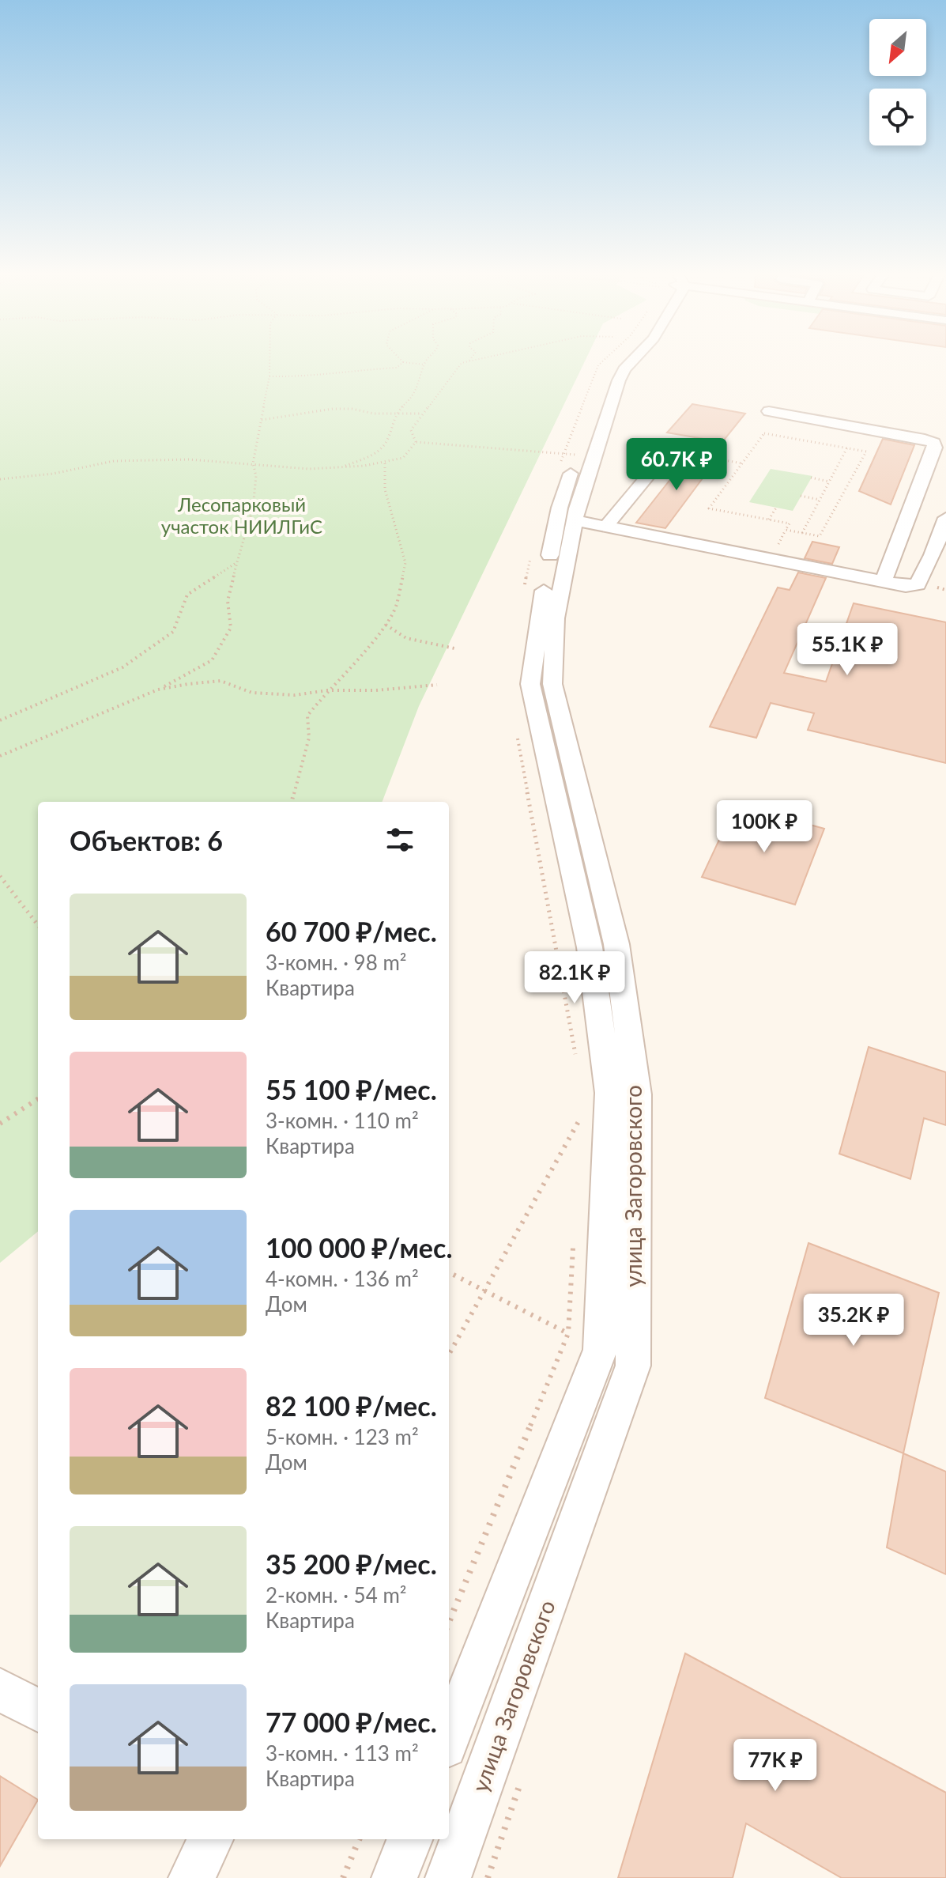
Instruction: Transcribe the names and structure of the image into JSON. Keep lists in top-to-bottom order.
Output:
{
  "streets": {
    "street": ["улица Загоровского"]
  },
  "parks": ["Лесопарковый участок НИИЛГиС"],
  "north": "bottom left",
  "page": {
    "price": [
      "60.7K ₽",
      "55.1K ₽",
      "100K ₽",
      "82.1K ₽",
      "35.2K ₽",
      "77K ₽"
    ],
    "heading": "Объектов: 6",
    "list": [
      {
        "name": "60 700 ₽/мес.",
        "note": "3-комн. · 98 m² · Квартира"
      },
      {
        "name": "55 100 ₽/мес.",
        "note": "3-комн. · 110 m² · Квартира"
      },
      {
        "name": "100 000 ₽/мес.",
        "note": "4-комн. · 136 m² · Дом"
      },
      {
        "name": "82 100 ₽/мес.",
        "note": "5-комн. · 123 m² · Дом"
      },
      {
        "name": "35 200 ₽/мес.",
        "note": "2-комн. · 54 m² · Квартира"
      },
      {
        "name": "77 000 ₽/мес.",
        "note": "3-комн. · 113 m² · Квартира"
      }
    ]
  }
}
